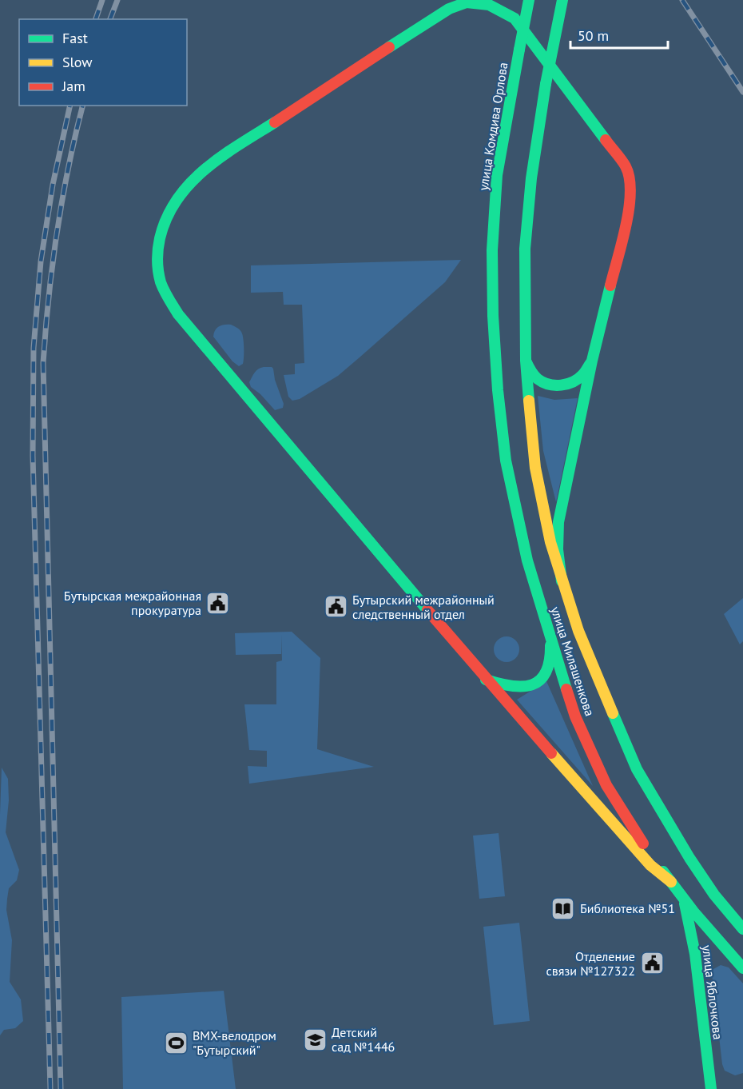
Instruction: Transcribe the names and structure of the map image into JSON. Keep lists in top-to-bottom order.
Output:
{
  "streets": {
    "street": ["улица Комдива Орлова", "улица Милашенкова", "улица Яблочкова"]
  },
  "crossings": [
    ["улица Комдива Орлова", "улица Милашенкова"],
    ["улица Милашенкова", "улица Яблочкова"]
  ],
  "places": {
    "public building": ["Бутырская межрайонная прокуратура", "Бутырский межрайонный следственный отдел", "Отделение связи №127322"],
    "library": ["Библиотека №51"],
    "school or university": ["Детский сад №1446"],
    "sports": ["BMX-велодром \"Бутырский\""]
  },
  "legend": ["Fast", "Slow", "Jam"],
  "scale_bar": "50 m"
}
